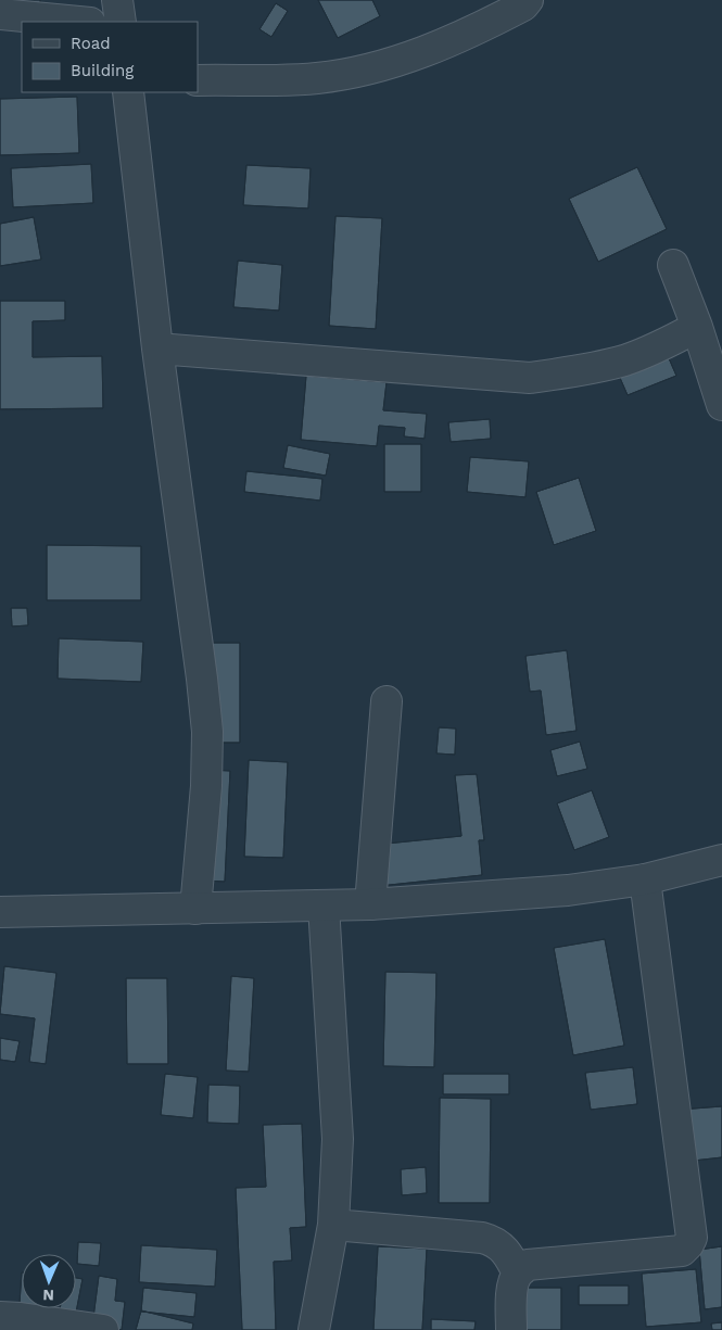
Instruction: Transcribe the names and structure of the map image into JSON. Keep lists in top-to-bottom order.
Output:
{
  "legend": ["Road", "Building"],
  "north": "bottom"
}
